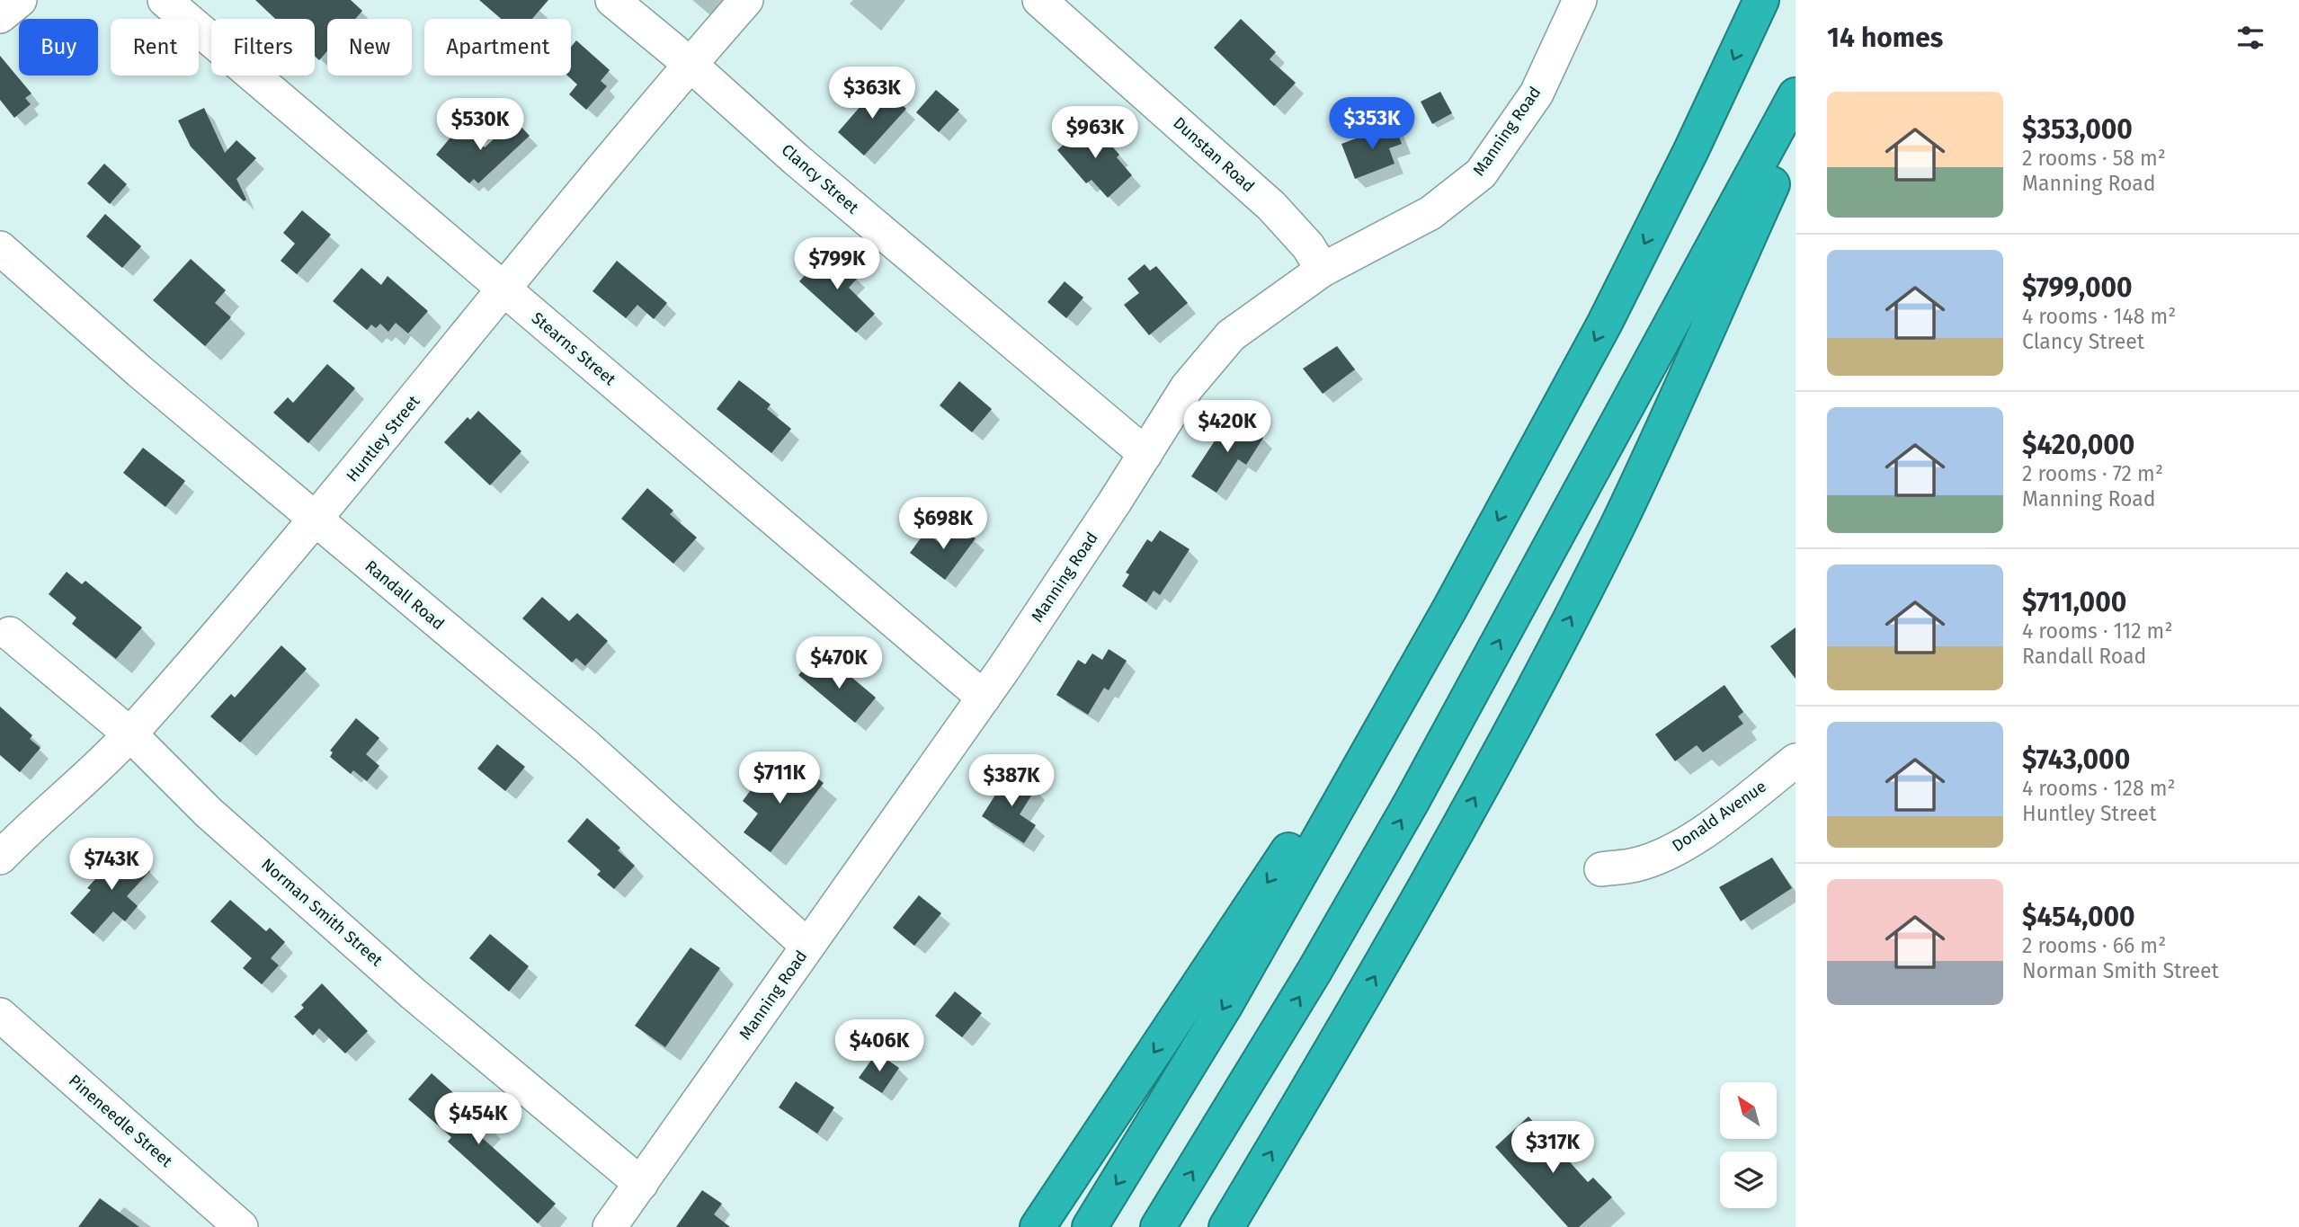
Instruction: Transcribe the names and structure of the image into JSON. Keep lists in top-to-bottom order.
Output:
{
  "streets": {
    "street": [
      "Manning Road",
      "Dunstan Road",
      "Clancy Street",
      "Stearns Street",
      "Huntley Street",
      "Randall Road",
      "Donald Avenue",
      "Norman Smith Street",
      "Pineneedle Street"
    ]
  },
  "crossings": [
    ["Manning Road", "Dunstan Road"],
    ["Manning Road", "Clancy Street"],
    ["Manning Road", "Stearns Street"],
    ["Manning Road", "Randall Road"],
    ["Manning Road", "Norman Smith Street"],
    ["Clancy Street", "Huntley Street"],
    ["Stearns Street", "Huntley Street"],
    ["Huntley Street", "Randall Road"],
    ["Huntley Street", "Norman Smith Street"]
  ],
  "north": "top left",
  "page": {
    "heading": "14 homes",
    "chip": [
      "Buy",
      "Rent",
      "Filters",
      "New",
      "Apartment"
    ],
    "price": [
      "$363K",
      "$353K",
      "$530K",
      "$963K",
      "$799K",
      "$420K",
      "$698K",
      "$470K",
      "$711K",
      "$387K",
      "$743K",
      "$406K",
      "$454K",
      "$317K"
    ],
    "list": [
      {
        "name": "$353,000",
        "note": "2 rooms · 58 m² · Manning Road"
      },
      {
        "name": "$799,000",
        "note": "4 rooms · 148 m² · Clancy Street"
      },
      {
        "name": "$420,000",
        "note": "2 rooms · 72 m² · Manning Road"
      },
      {
        "name": "$711,000",
        "note": "4 rooms · 112 m² · Randall Road"
      },
      {
        "name": "$743,000",
        "note": "4 rooms · 128 m² · Huntley Street"
      },
      {
        "name": "$454,000",
        "note": "2 rooms · 66 m² · Norman Smith Street"
      }
    ]
  }
}
